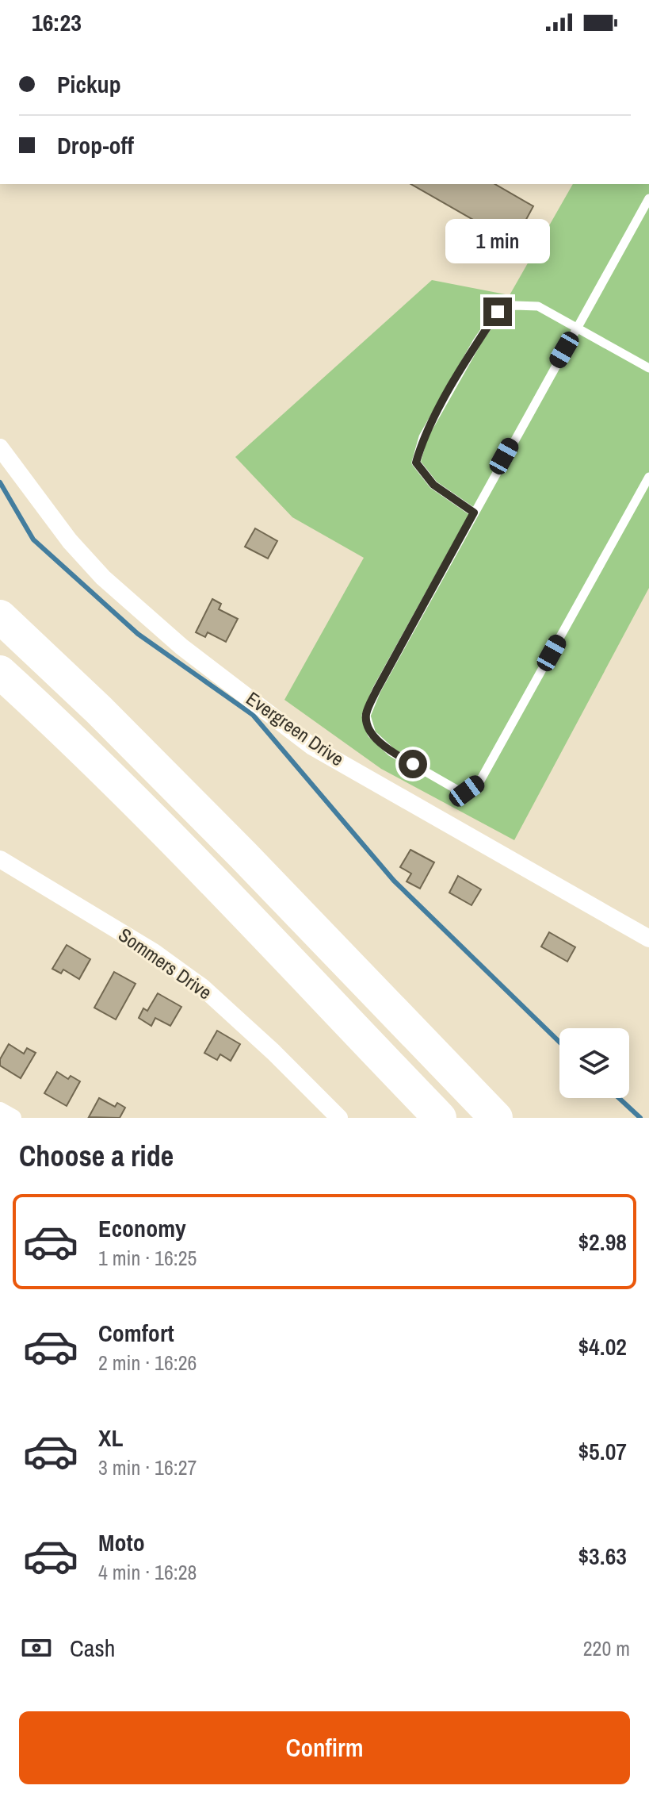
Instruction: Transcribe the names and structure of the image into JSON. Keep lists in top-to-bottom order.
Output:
{
  "streets": {
    "street": ["Evergreen Drive", "Sommers Drive"]
  },
  "page": {
    "status": "16:23",
    "banner": ["Pickup", "Drop-off"],
    "bubble": "1 min",
    "heading": "Choose a ride",
    "list": [
      {
        "name": "Economy",
        "note": "1 min · 16:25",
        "value": "$2.98"
      },
      {
        "name": "Comfort",
        "note": "2 min · 16:26",
        "value": "$4.02"
      },
      {
        "name": "XL",
        "note": "3 min · 16:27",
        "value": "$5.07"
      },
      {
        "name": "Moto",
        "note": "4 min · 16:28",
        "value": "$3.63"
      }
    ],
    "pay": ["Cash", "220 m"],
    "buttons": "Confirm"
  }
}
